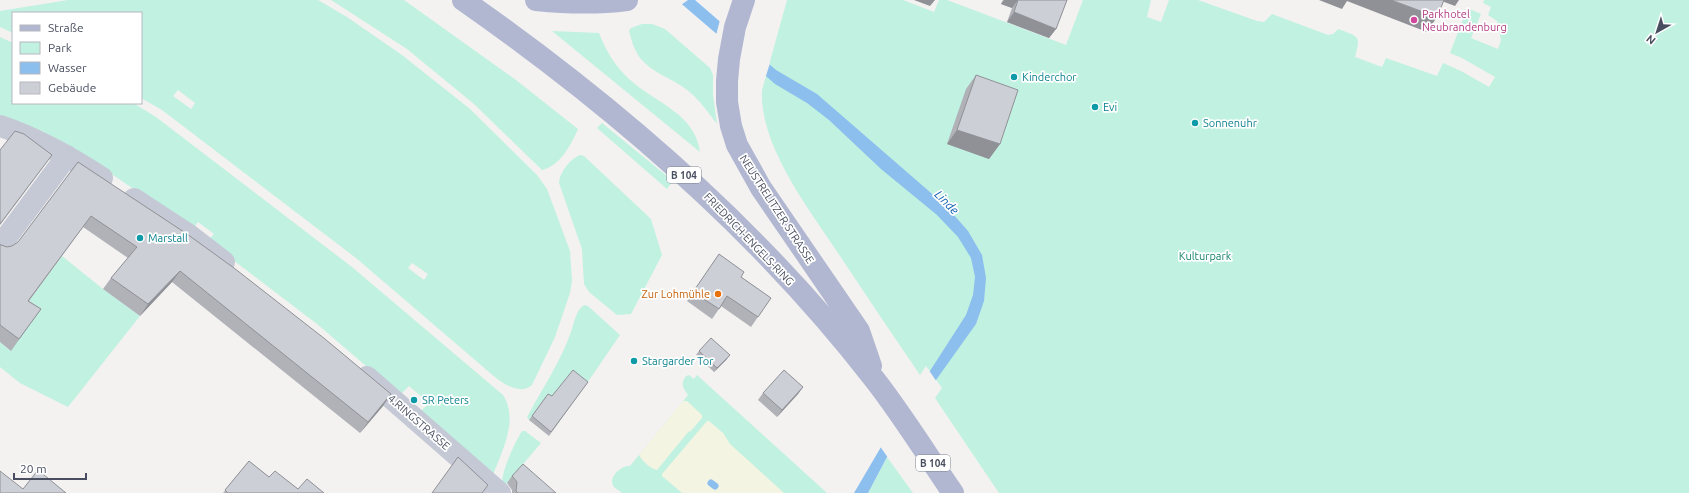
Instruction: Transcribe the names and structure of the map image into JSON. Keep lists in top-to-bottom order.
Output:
{
  "streets": {
    "main road": ["B 104", "NEUSTRELITZER STRASSE", "FRIEDRICH-ENGELS-RING"],
    "street": ["4.RINGSTRASSE"]
  },
  "crossings": [
    ["NEUSTRELITZER STRASSE", "FRIEDRICH-ENGELS-RING"]
  ],
  "water": ["Linde"],
  "parks": ["Kulturpark"],
  "places": [
    "Parkhotel Neubrandenburg",
    "Kinderchor",
    "Evi",
    "Sonnenuhr",
    "Marstall",
    "Zur Lohmühle",
    "Stargarder Tor",
    "SR Peters"
  ],
  "legend": [
    "Straße",
    "Park",
    "Wasser",
    "Gebäude"
  ],
  "scale_bar": "20 m",
  "north": "bottom left"
}
